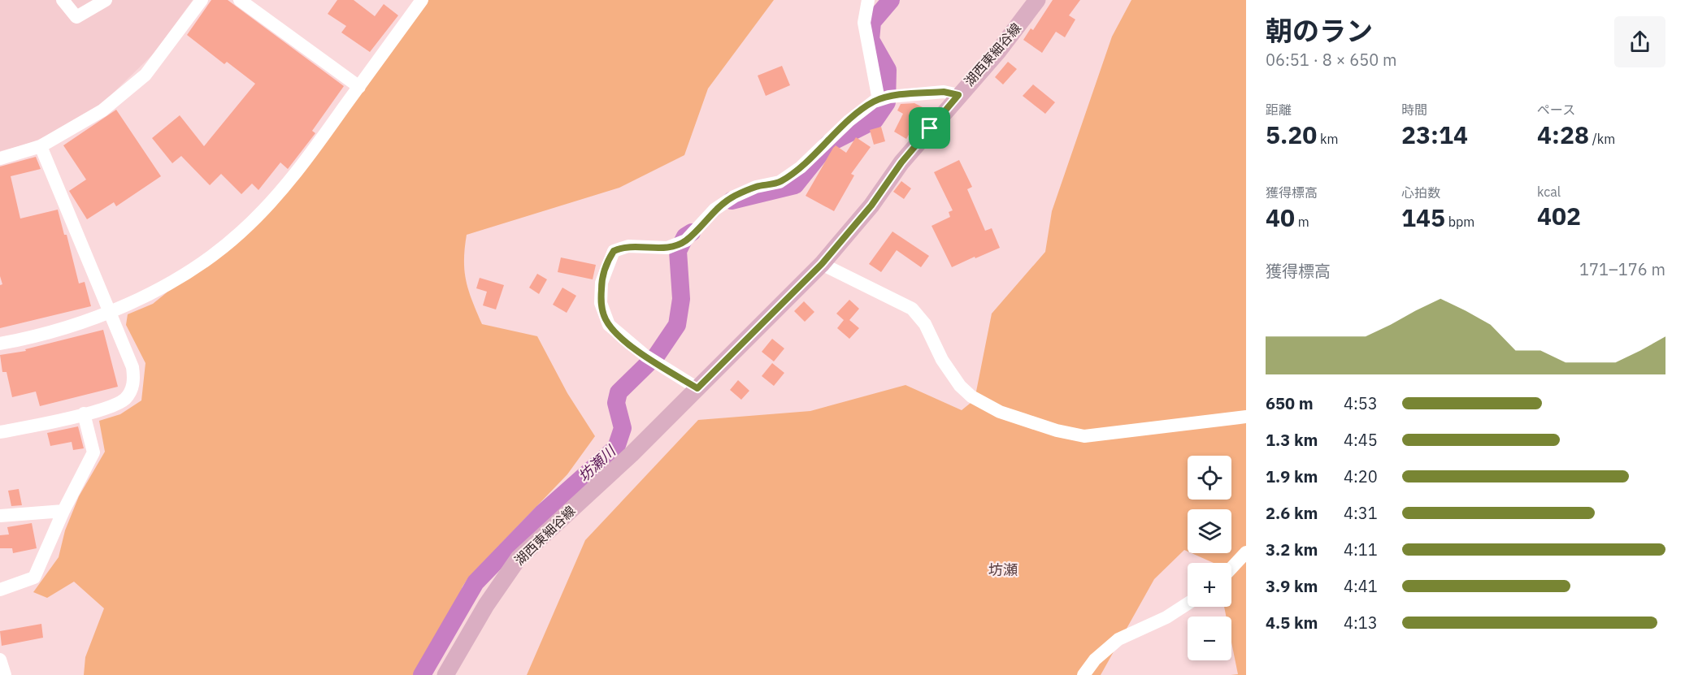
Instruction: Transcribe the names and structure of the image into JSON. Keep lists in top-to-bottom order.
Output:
{
  "streets": {
    "main road": ["湖西東細谷線"]
  },
  "districts": ["坊瀬"],
  "water": ["坊瀬川"],
  "page": {
    "heading": ["朝のラン", "06:51 · 8 × 650 m"],
    "stats": [
      ["距離", "5.20 km"],
      ["時間", "23:14"],
      ["ペース", "4:28 /km"],
      ["獲得標高", "40 m"],
      ["心拍数", "145 bpm"],
      ["kcal", "402"]
    ],
    "chart": ["獲得標高", "171–176 m"],
    "list": [
      {
        "name": "650 m",
        "note": "4:53"
      },
      {
        "name": "1.3 km",
        "note": "4:45"
      },
      {
        "name": "1.9 km",
        "note": "4:20"
      },
      {
        "name": "2.6 km",
        "note": "4:31"
      },
      {
        "name": "3.2 km",
        "note": "4:11"
      },
      {
        "name": "3.9 km",
        "note": "4:41"
      },
      {
        "name": "4.5 km",
        "note": "4:13"
      }
    ],
    "map_buttons": ["+", "−"]
  }
}
